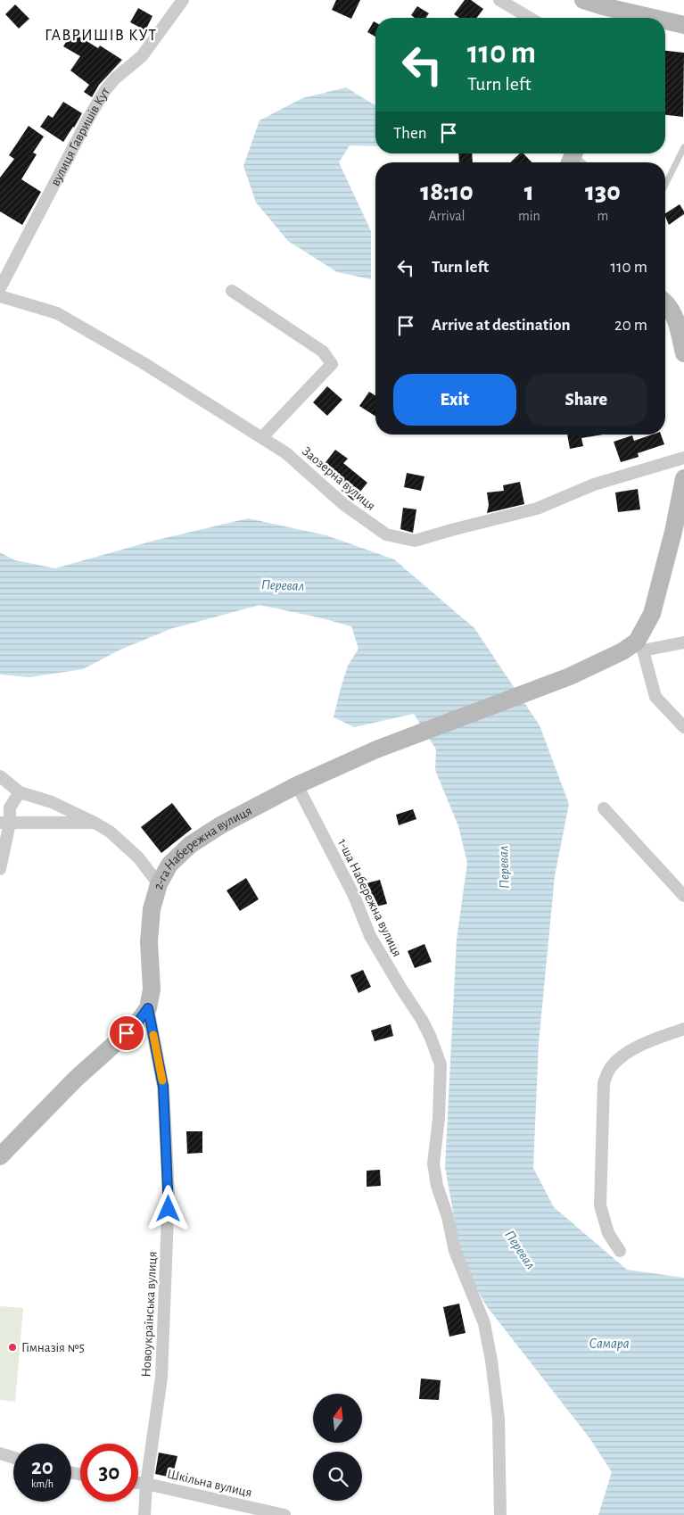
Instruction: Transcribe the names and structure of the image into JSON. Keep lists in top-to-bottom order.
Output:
{
  "streets": {
    "street": [
      "вулиця Гавришів Кут",
      "Заозерна вулиця",
      "2-га Набережна вулиця",
      "1-ша Набережна вулиця",
      "Новоукраїнська вулиця",
      "Шкільна вулиця"
    ]
  },
  "crossings": [
    ["2-га Набережна вулиця", "1-ша Набережна вулиця"],
    ["Новоукраїнська вулиця", "Шкільна вулиця"]
  ],
  "districts": ["ГАВРИШІВ КУТ"],
  "water": ["Перевал", "Самара"],
  "places": ["Гімназія №5"],
  "north": "top",
  "page": {
    "turn": ["110 m", "Turn left"],
    "then": "Then",
    "eta": [
      "18:10",
      "Arrival",
      "1",
      "min",
      "130",
      "m"
    ],
    "list": [
      {
        "name": "Turn left",
        "value": "110 m"
      },
      {
        "name": "Arrive at destination",
        "value": "20 m"
      }
    ],
    "buttons": ["Exit", "Share"],
    "speed": "20 km/h",
    "limit": "30"
  }
}
